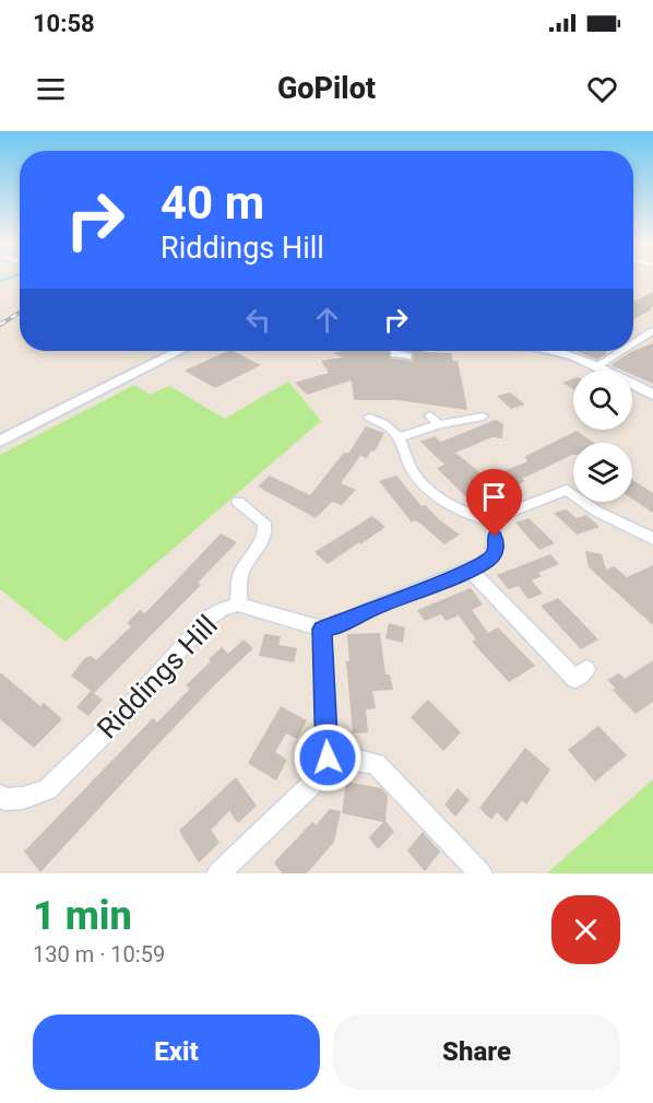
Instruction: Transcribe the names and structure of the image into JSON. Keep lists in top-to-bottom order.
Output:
{
  "streets": {
    "street": ["Riddings Hill"]
  },
  "page": {
    "status": "10:58",
    "header": "GoPilot",
    "turn": ["40 m", "Riddings Hill"],
    "heading": ["1 min", "130 m · 10:59"],
    "buttons": ["Exit", "Share"]
  }
}
